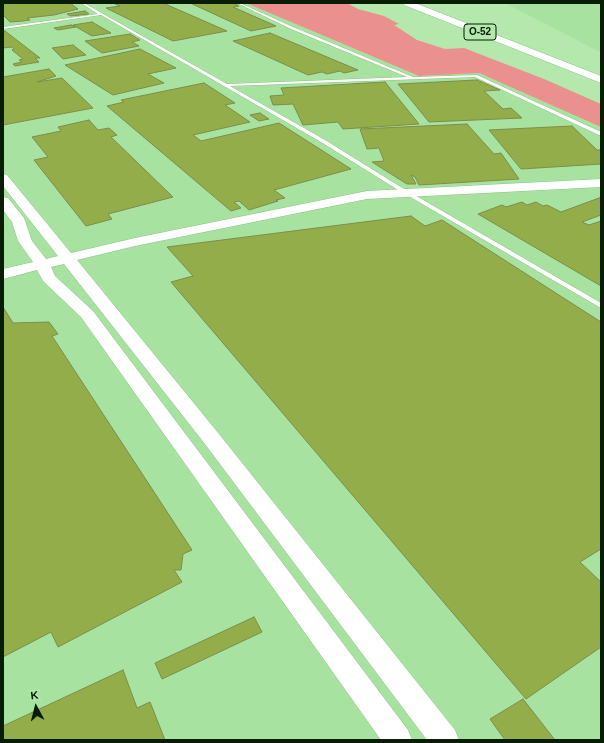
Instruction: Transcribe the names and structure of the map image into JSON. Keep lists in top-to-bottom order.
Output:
{
  "streets": {
    "highway": ["O-52"]
  },
  "north": "top"
}
